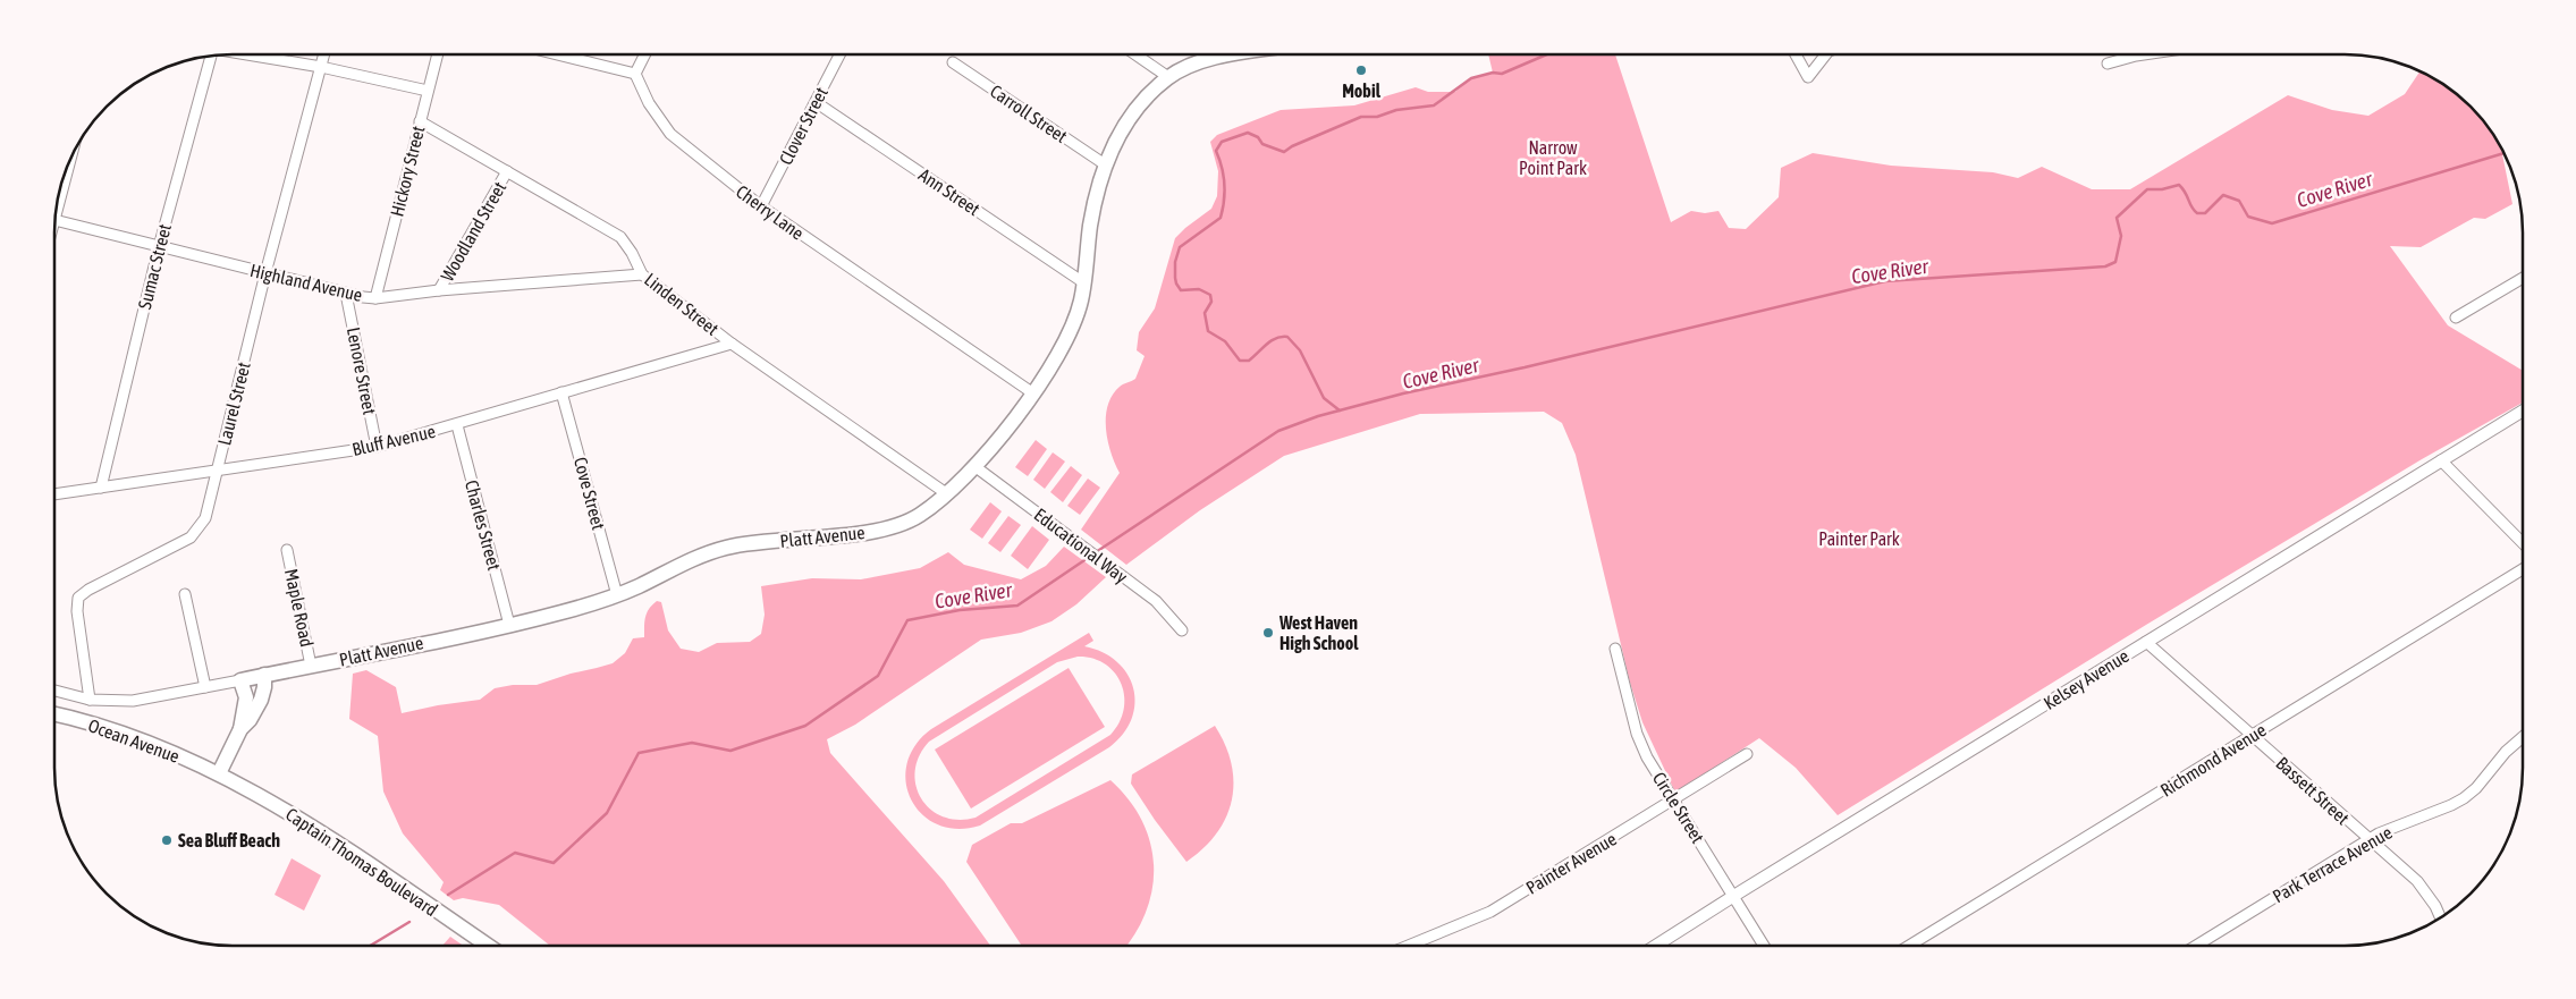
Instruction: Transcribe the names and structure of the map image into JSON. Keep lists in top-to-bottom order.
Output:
{
  "streets": {
    "main road": ["Platt Avenue", "Ocean Avenue", "Captain Thomas Boulevard"],
    "street": [
      "Carroll Street",
      "Clover Street",
      "Hickory Street",
      "Ann Street",
      "Cherry Lane",
      "Woodland Street",
      "Sumac Street",
      "Highland Avenue",
      "Linden Street",
      "Lenore Street",
      "Laurel Street",
      "Bluff Avenue",
      "Cove Street",
      "Charles Street",
      "Educational Way",
      "Maple Road",
      "Kelsey Avenue",
      "Richmond Avenue",
      "Bassett Street",
      "Circle Street",
      "Painter Avenue",
      "Park Terrace Avenue"
    ]
  },
  "crossings": [
    ["Carroll Street", "Platt Avenue"],
    ["Clover Street", "Ann Street"],
    ["Clover Street", "Cherry Lane"],
    ["Hickory Street", "Highland Avenue"],
    ["Hickory Street", "Linden Street"],
    ["Ann Street", "Platt Avenue"],
    ["Cherry Lane", "Platt Avenue"],
    ["Woodland Street", "Highland Avenue"],
    ["Woodland Street", "Linden Street"],
    ["Sumac Street", "Highland Avenue"],
    ["Sumac Street", "Bluff Avenue"],
    ["Highland Avenue", "Linden Street"],
    ["Highland Avenue", "Lenore Street"],
    ["Highland Avenue", "Laurel Street"],
    ["Linden Street", "Bluff Avenue"],
    ["Linden Street", "Platt Avenue"],
    ["Lenore Street", "Bluff Avenue"],
    ["Laurel Street", "Bluff Avenue"],
    ["Laurel Street", "Platt Avenue"],
    ["Bluff Avenue", "Cove Street"],
    ["Bluff Avenue", "Charles Street"],
    ["Cove Street", "Platt Avenue"],
    ["Charles Street", "Platt Avenue"],
    ["Platt Avenue", "Educational Way"],
    ["Platt Avenue", "Maple Road"],
    ["Kelsey Avenue", "Bassett Street"],
    ["Kelsey Avenue", "Circle Street"],
    ["Ocean Avenue", "Captain Thomas Boulevard"],
    ["Richmond Avenue", "Bassett Street"],
    ["Bassett Street", "Park Terrace Avenue"],
    ["Circle Street", "Painter Avenue"]
  ],
  "water": ["Cove River"],
  "parks": ["Narrow Point Park", "Painter Park"],
  "places": ["Mobil", "West Haven High School", "Sea Bluff Beach"]
}
